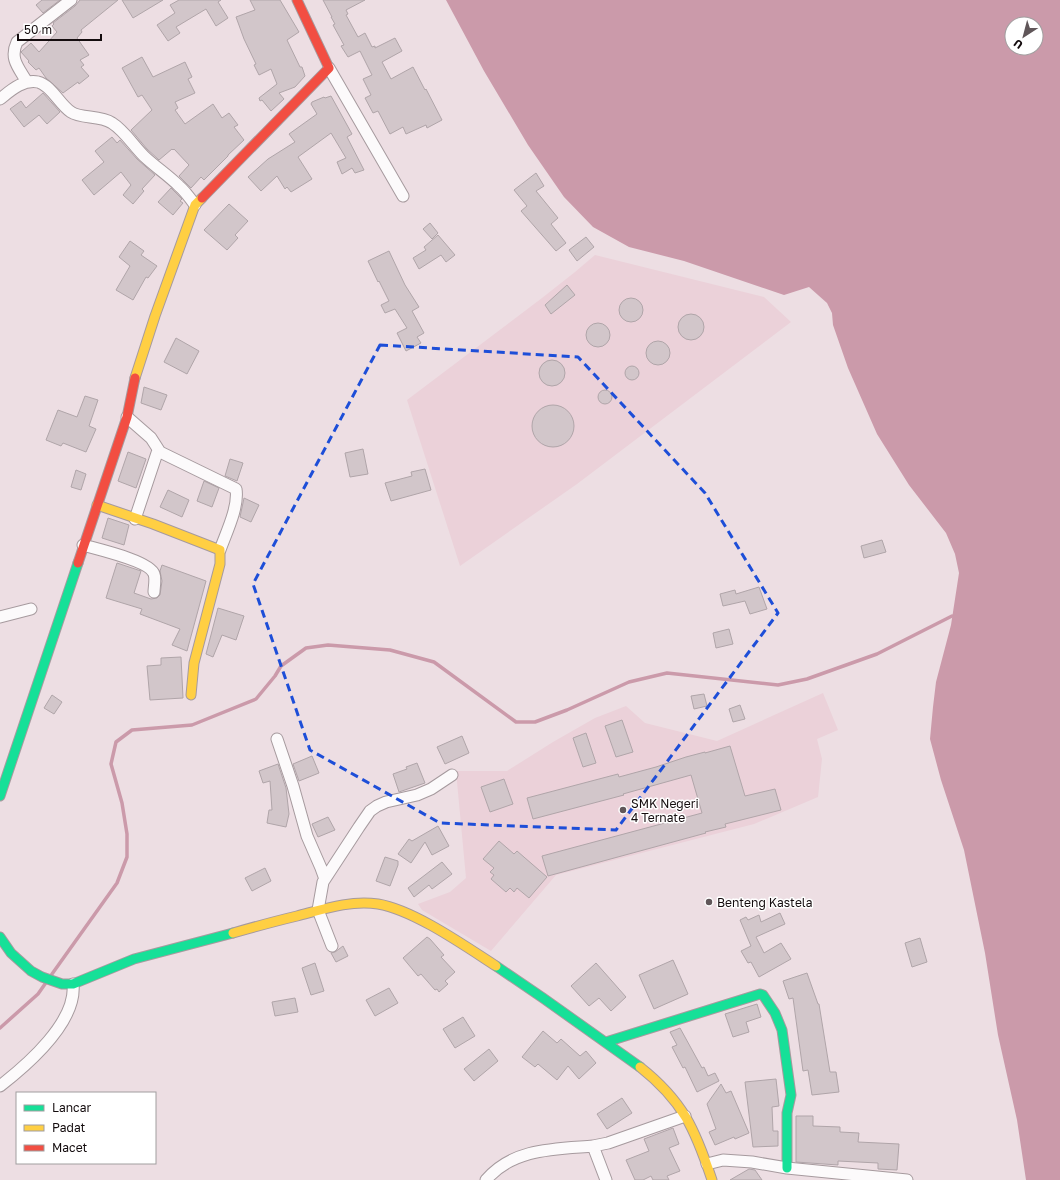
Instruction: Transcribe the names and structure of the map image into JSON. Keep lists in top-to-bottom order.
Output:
{
  "places": ["SMK Negeri 4 Ternate", "Benteng Kastela"],
  "legend": ["Lancar", "Padat", "Macet"],
  "scale_bar": "50 m",
  "north": "bottom left"
}
